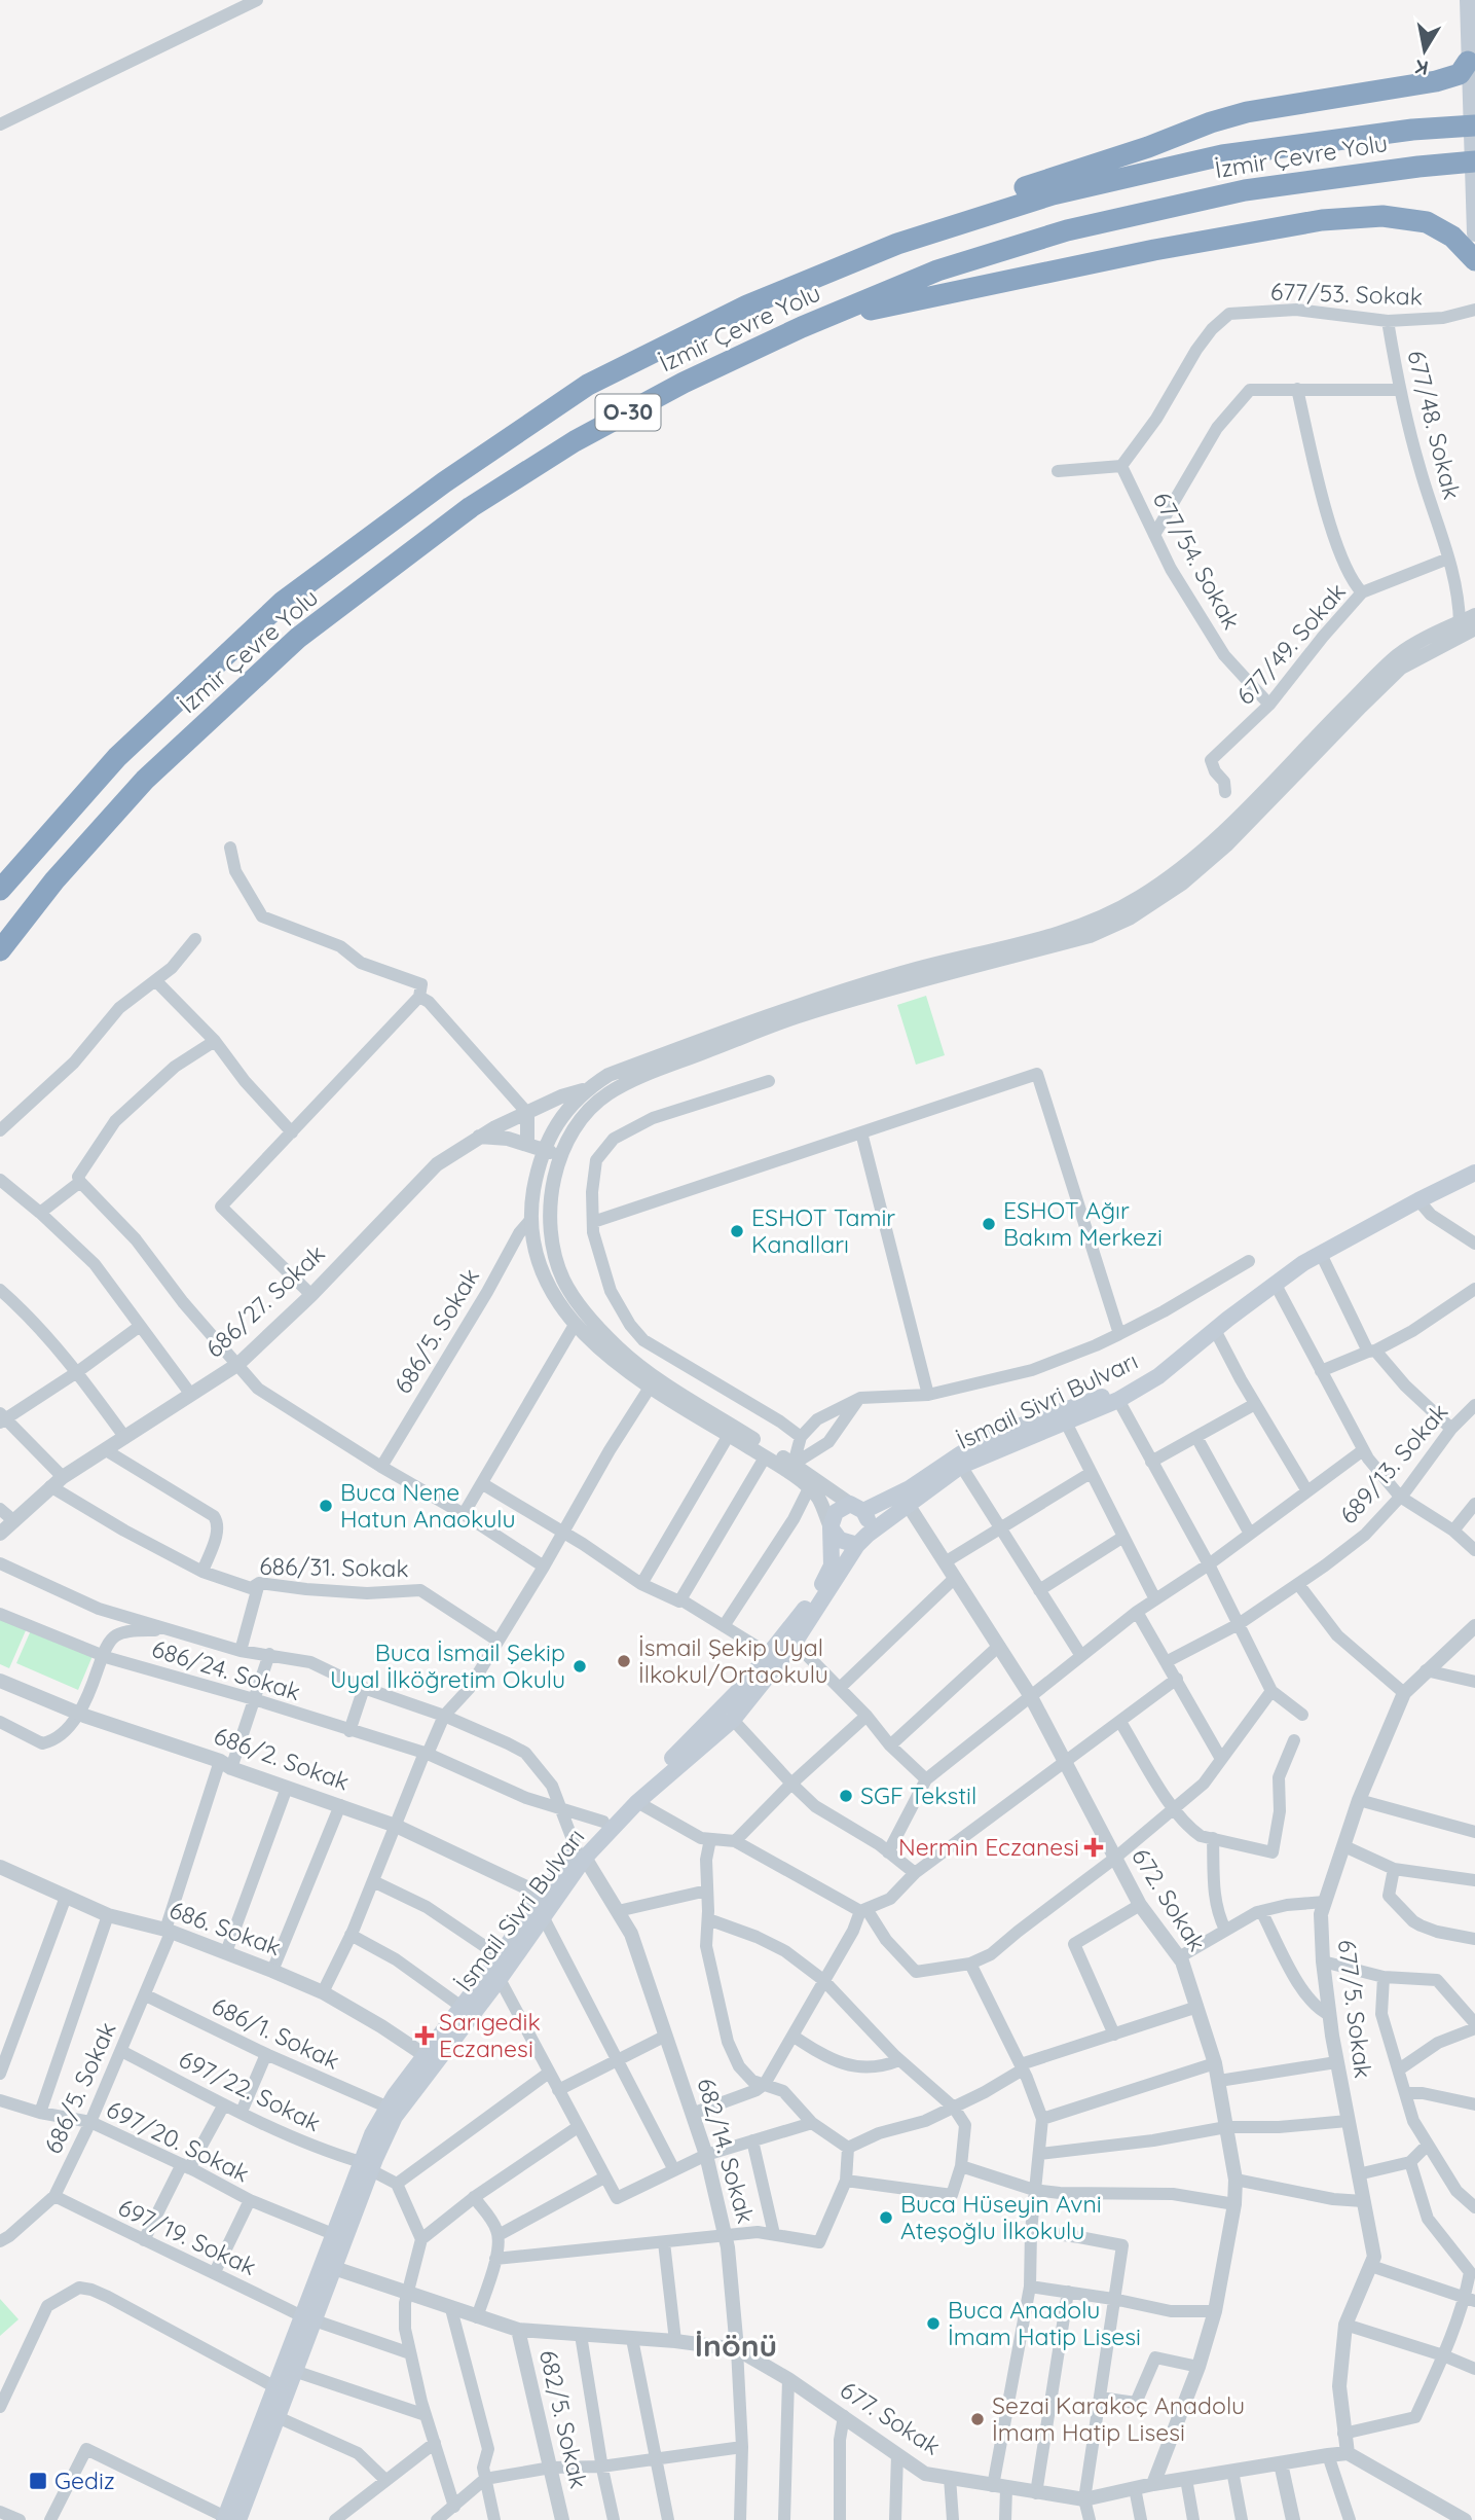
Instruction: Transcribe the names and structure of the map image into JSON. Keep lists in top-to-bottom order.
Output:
{
  "streets": {
    "highway": ["İzmir Çevre Yolu", "O-30"],
    "main road": ["İsmail Sivri Bulvarı"],
    "street": [
      "677/53. Sokak",
      "677/48. Sokak",
      "677/54. Sokak",
      "677/49. Sokak",
      "686/27. Sokak",
      "686/5. Sokak",
      "689/13. Sokak",
      "686/31. Sokak",
      "686/24. Sokak",
      "686/2. Sokak",
      "672. Sokak",
      "686. Sokak",
      "677/5. Sokak",
      "686/1. Sokak",
      "697/22. Sokak",
      "697/20. Sokak",
      "682/14. Sokak",
      "697/19. Sokak",
      "677. Sokak",
      "682/5. Sokak"
    ]
  },
  "crossings": [
    ["677/53. Sokak", "677/48. Sokak"],
    ["677/53. Sokak", "677/54. Sokak"],
    ["677/48. Sokak", "677/49. Sokak"],
    ["677/54. Sokak", "677/49. Sokak"],
    ["686/27. Sokak", "686/31. Sokak"],
    ["686/5. Sokak", "686/24. Sokak"],
    ["686/5. Sokak", "686/2. Sokak"],
    ["686/5. Sokak", "686. Sokak"],
    ["686/5. Sokak", "686/1. Sokak"],
    ["686/5. Sokak", "697/22. Sokak"],
    ["686/5. Sokak", "697/20. Sokak"],
    ["686/5. Sokak", "697/19. Sokak"],
    ["İsmail Sivri Bulvarı", "686/24. Sokak"],
    ["İsmail Sivri Bulvarı", "686/2. Sokak"],
    ["İsmail Sivri Bulvarı", "672. Sokak"],
    ["İsmail Sivri Bulvarı", "686. Sokak"],
    ["İsmail Sivri Bulvarı", "686/1. Sokak"],
    ["İsmail Sivri Bulvarı", "697/22. Sokak"],
    ["İsmail Sivri Bulvarı", "697/20. Sokak"],
    ["İsmail Sivri Bulvarı", "682/14. Sokak"],
    ["İsmail Sivri Bulvarı", "697/19. Sokak"],
    ["İsmail Sivri Bulvarı", "677. Sokak"],
    ["672. Sokak", "677. Sokak"],
    ["677/5. Sokak", "677. Sokak"],
    ["682/14. Sokak", "677. Sokak"],
    ["677. Sokak", "682/5. Sokak"]
  ],
  "districts": ["İnönü"],
  "places": {
    "other": [
      "ESHOT Ağır Bakım Merkezi",
      "ESHOT Tamir Kanalları",
      "Buca Nene Hatun Anaokulu",
      "İsmail Şekip Uyal İlkokul/Ortaokulu",
      "Buca İsmail Şekip Uyal İlköğretim Okulu",
      "SGF Tekstil",
      "Buca Hüseyin Avni Ateşoğlu İlkokulu",
      "Buca Anadolu İmam Hatip Lisesi",
      "Sezai Karakoç Anadolu İmam Hatip Lisesi"
    ],
    "health": ["Nermin Eczanesi", "Sarıgedik Eczanesi"],
    "transit": ["Gediz"]
  },
  "north": "bottom"
}
